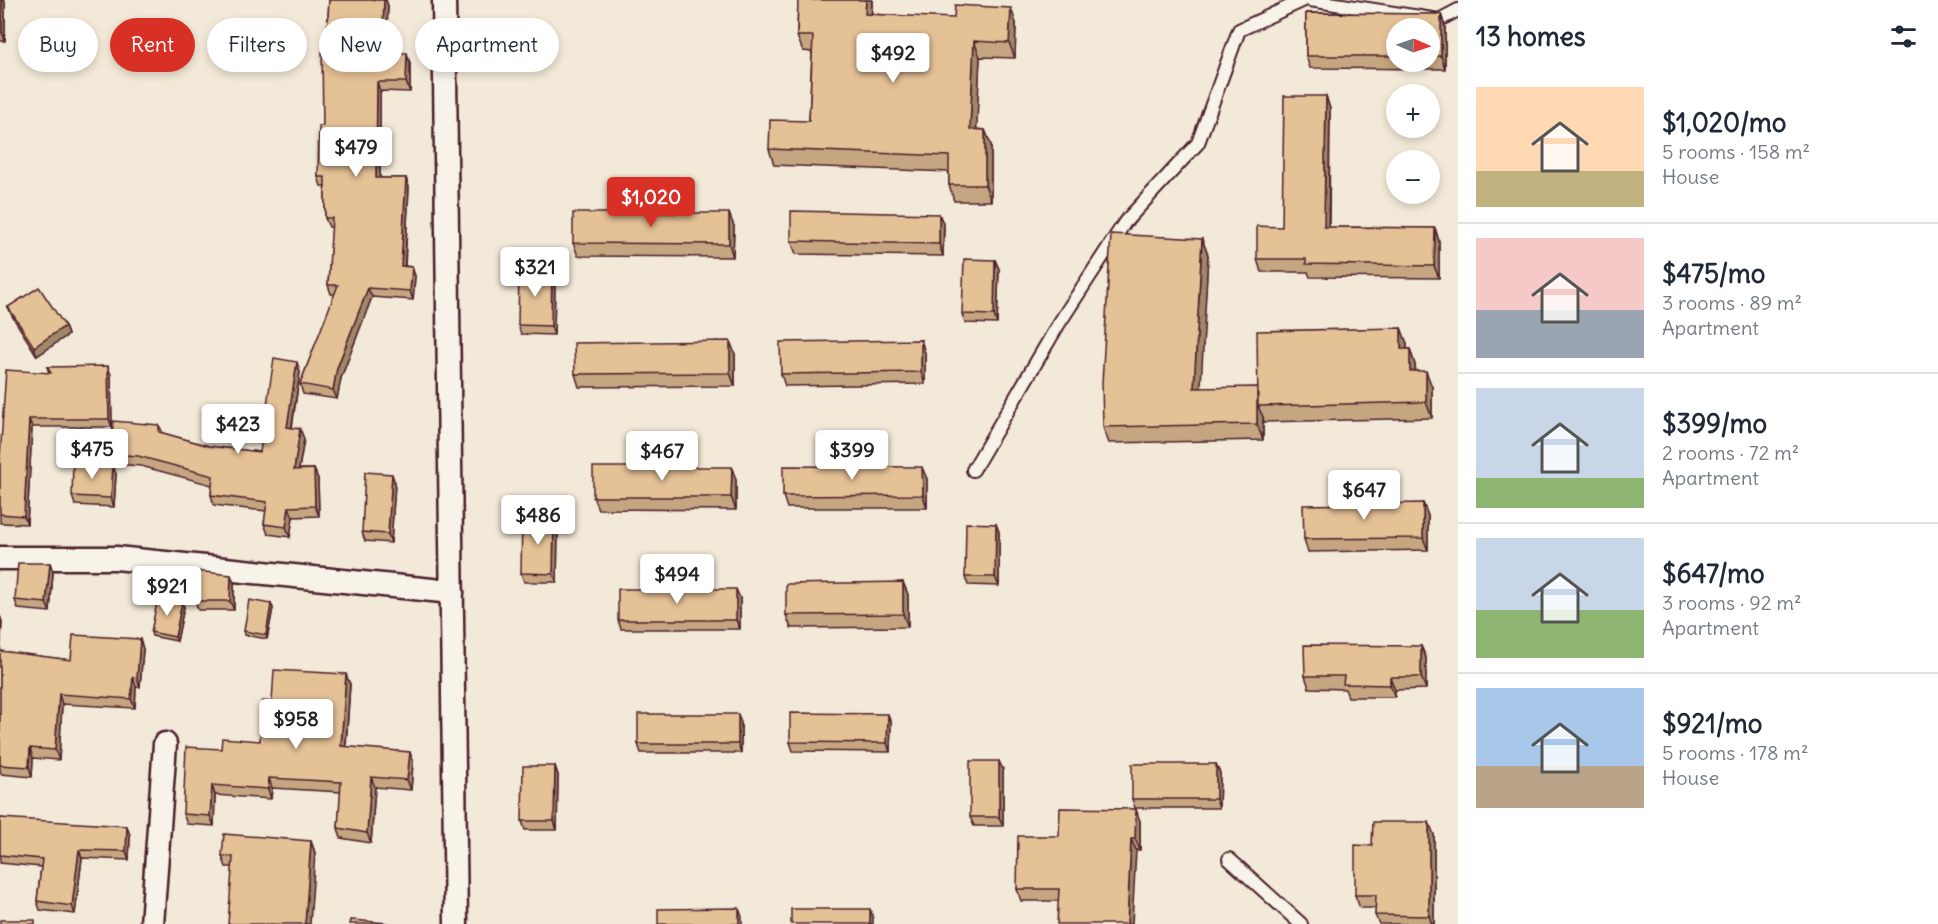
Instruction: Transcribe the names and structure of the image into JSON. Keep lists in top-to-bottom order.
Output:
{
  "north": "right",
  "page": {
    "heading": "13 homes",
    "map_buttons": ["+", "−"],
    "chip": [
      "Buy",
      "Rent",
      "Filters",
      "New",
      "Apartment"
    ],
    "price": [
      "$492",
      "$479",
      "$1,020",
      "$321",
      "$423",
      "$475",
      "$399",
      "$467",
      "$647",
      "$486",
      "$494",
      "$921",
      "$958"
    ],
    "list": [
      {
        "name": "$1,020/mo",
        "note": "5 rooms · 158 m² · House"
      },
      {
        "name": "$475/mo",
        "note": "3 rooms · 89 m² · Apartment"
      },
      {
        "name": "$399/mo",
        "note": "2 rooms · 72 m² · Apartment"
      },
      {
        "name": "$647/mo",
        "note": "3 rooms · 92 m² · Apartment"
      },
      {
        "name": "$921/mo",
        "note": "5 rooms · 178 m² · House"
      }
    ]
  }
}
